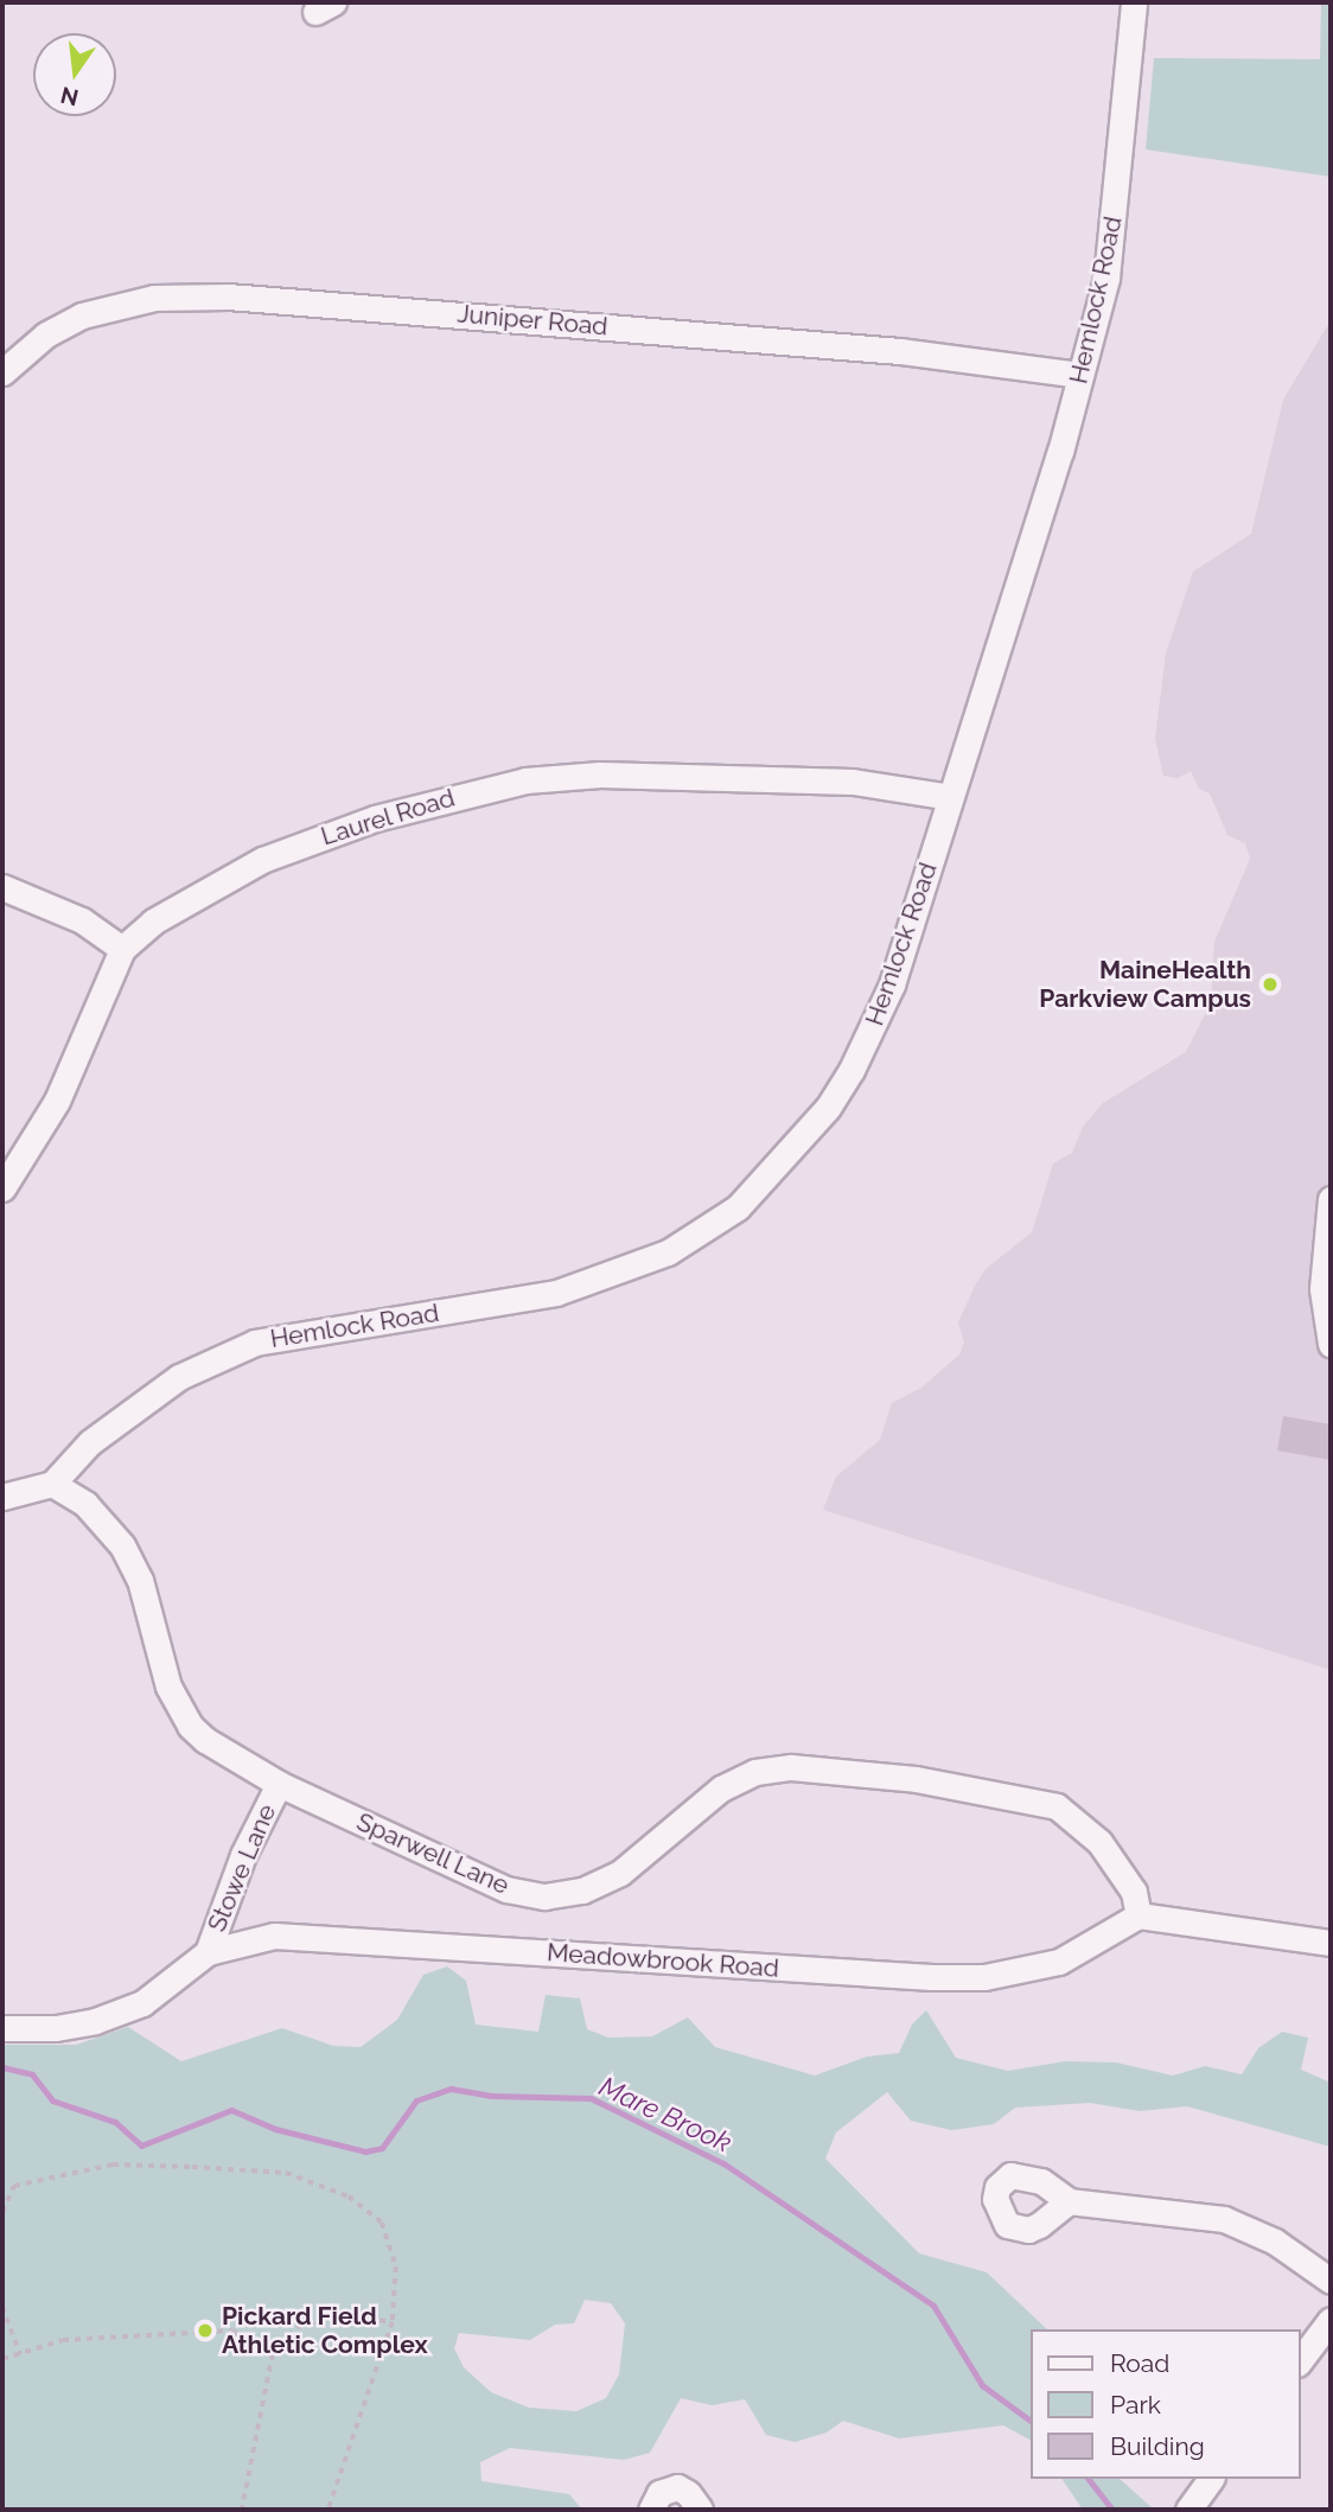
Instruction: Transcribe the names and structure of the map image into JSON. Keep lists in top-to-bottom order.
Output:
{
  "streets": {
    "street": [
      "Hemlock Road",
      "Juniper Road",
      "Laurel Road",
      "Sparwell Lane",
      "Stowe Lane",
      "Meadowbrook Road"
    ]
  },
  "crossings": [
    ["Hemlock Road", "Juniper Road"],
    ["Hemlock Road", "Laurel Road"],
    ["Hemlock Road", "Sparwell Lane"],
    ["Sparwell Lane", "Stowe Lane"],
    ["Sparwell Lane", "Meadowbrook Road"],
    ["Stowe Lane", "Meadowbrook Road"]
  ],
  "water": ["Mare Brook"],
  "places": ["MaineHealth Parkview Campus", "Pickard Field Athletic Complex"],
  "legend": ["Road", "Park", "Building"],
  "north": "bottom"
}
